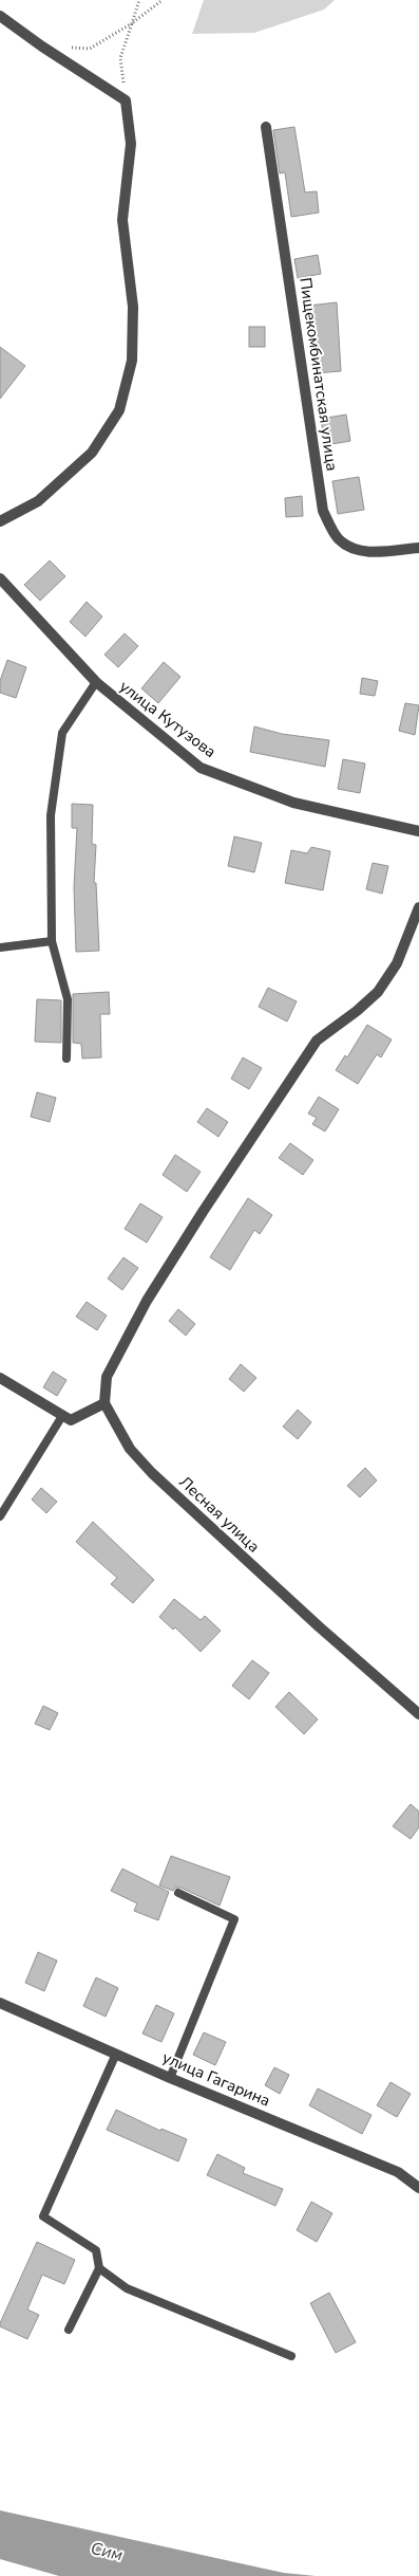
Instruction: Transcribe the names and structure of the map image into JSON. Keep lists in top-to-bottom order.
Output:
{
  "streets": {
    "street": [
      "Пищекомбинатская улица",
      "улица Кутузова",
      "Лесная улица",
      "улица Гагарина"
    ]
  },
  "water": ["Сим"]
}
